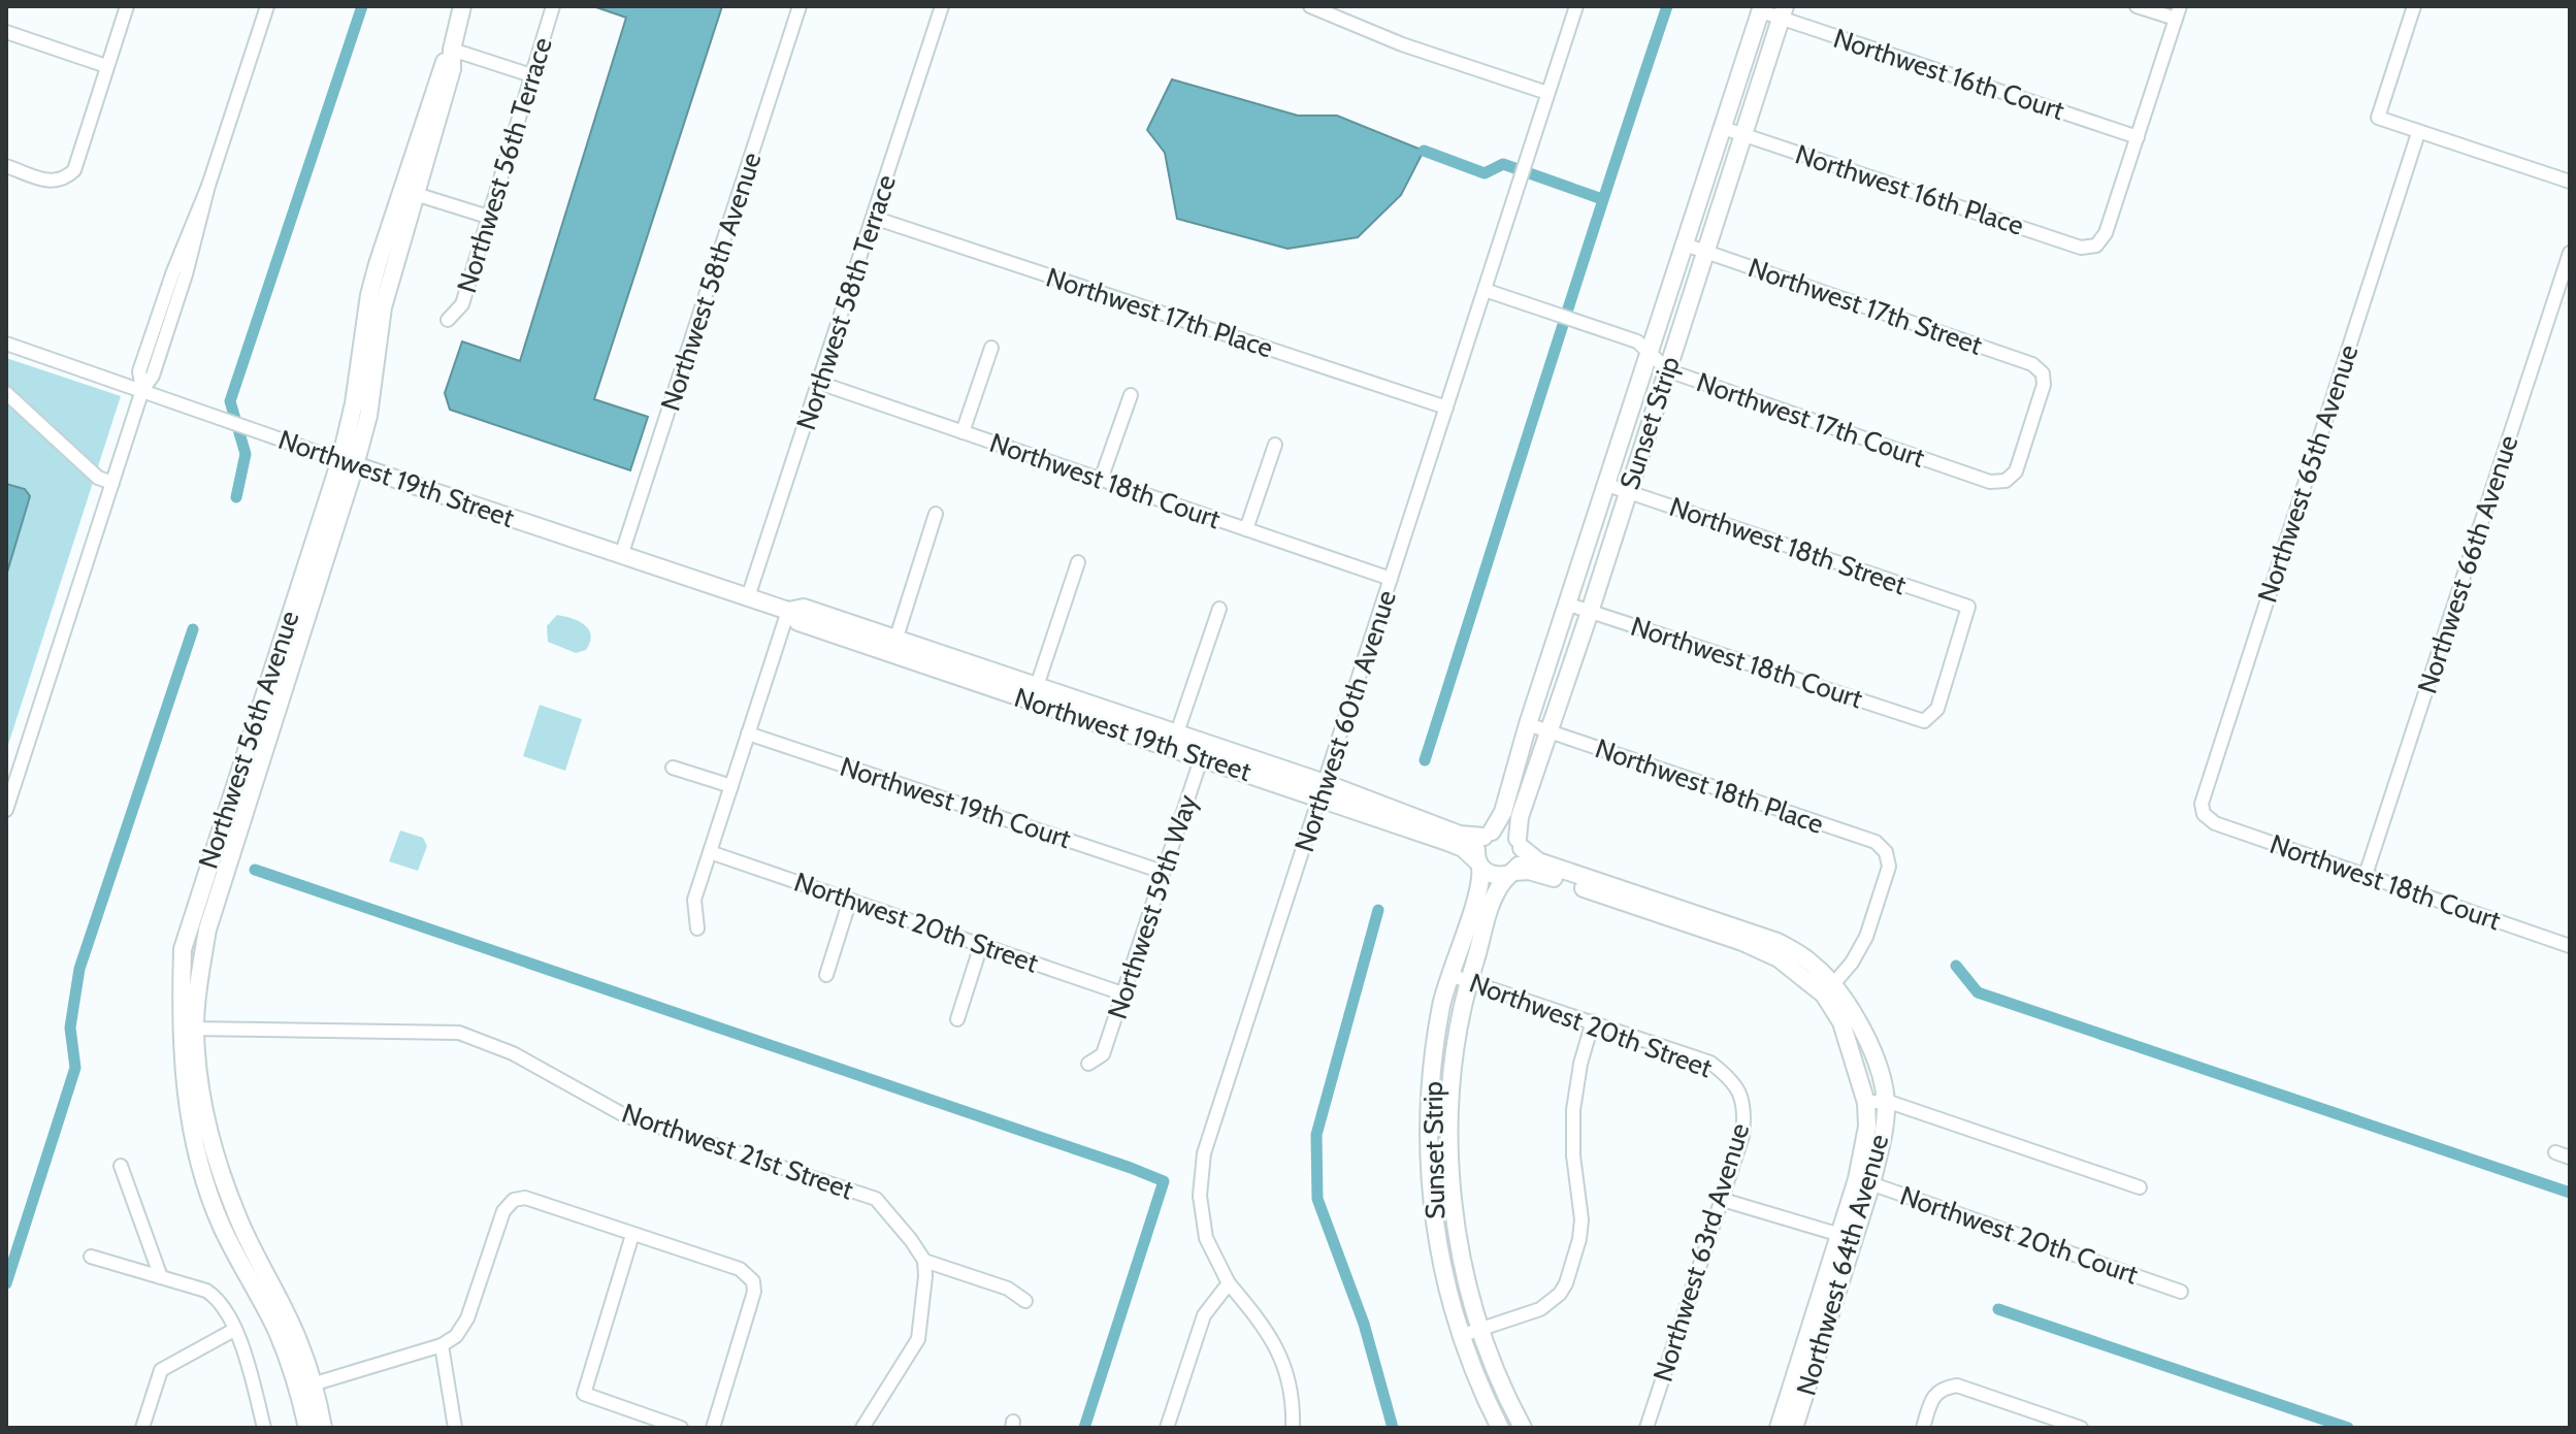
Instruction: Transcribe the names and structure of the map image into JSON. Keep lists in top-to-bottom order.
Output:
{
  "streets": {
    "street": [
      "Northwest 16th Court",
      "Northwest 56th Terrace",
      "Northwest 16th Place",
      "Northwest 58th Avenue",
      "Northwest 58th Terrace",
      "Northwest 17th Street",
      "Northwest 17th Place",
      "Northwest 17th Court",
      "Sunset Strip",
      "Northwest 65th Avenue",
      "Northwest 19th Street",
      "Northwest 18th Court",
      "Northwest 18th Street",
      "Northwest 66th Avenue",
      "Northwest 60th Avenue",
      "Northwest 56th Avenue",
      "Northwest 18th Place",
      "Northwest 19th Court",
      "Northwest 59th Way",
      "Northwest 20th Street",
      "Northwest 21st Street",
      "Northwest 20th Court",
      "Northwest 63rd Avenue",
      "Northwest 64th Avenue"
    ]
  },
  "crossings": [
    ["Northwest 16th Court", "Northwest 16th Place"],
    ["Northwest 16th Court", "Sunset Strip"],
    ["Northwest 16th Place", "Sunset Strip"],
    ["Northwest 58th Avenue", "Northwest 19th Street"],
    ["Northwest 58th Terrace", "Northwest 17th Place"],
    ["Northwest 58th Terrace", "Northwest 19th Street"],
    ["Northwest 58th Terrace", "Northwest 18th Court"],
    ["Northwest 17th Street", "Northwest 17th Court"],
    ["Northwest 17th Street", "Sunset Strip"],
    ["Northwest 17th Place", "Northwest 60th Avenue"],
    ["Northwest 17th Court", "Sunset Strip"],
    ["Northwest 17th Court", "Northwest 60th Avenue"],
    ["Sunset Strip", "Northwest 19th Street"],
    ["Sunset Strip", "Northwest 18th Court"],
    ["Sunset Strip", "Northwest 18th Street"],
    ["Sunset Strip", "Northwest 18th Place"],
    ["Sunset Strip", "Northwest 20th Street"],
    ["Northwest 65th Avenue", "Northwest 18th Court"],
    ["Northwest 19th Street", "Northwest 60th Avenue"],
    ["Northwest 19th Street", "Northwest 56th Avenue"],
    ["Northwest 19th Street", "Northwest 59th Way"],
    ["Northwest 18th Court", "Northwest 18th Street"],
    ["Northwest 18th Court", "Northwest 66th Avenue"],
    ["Northwest 18th Court", "Northwest 60th Avenue"],
    ["Northwest 56th Avenue", "Northwest 21st Street"],
    ["Northwest 19th Court", "Northwest 59th Way"],
    ["Northwest 59th Way", "Northwest 20th Street"],
    ["Northwest 20th Street", "Northwest 63rd Avenue"],
    ["Northwest 20th Court", "Northwest 64th Avenue"]
  ]
}
